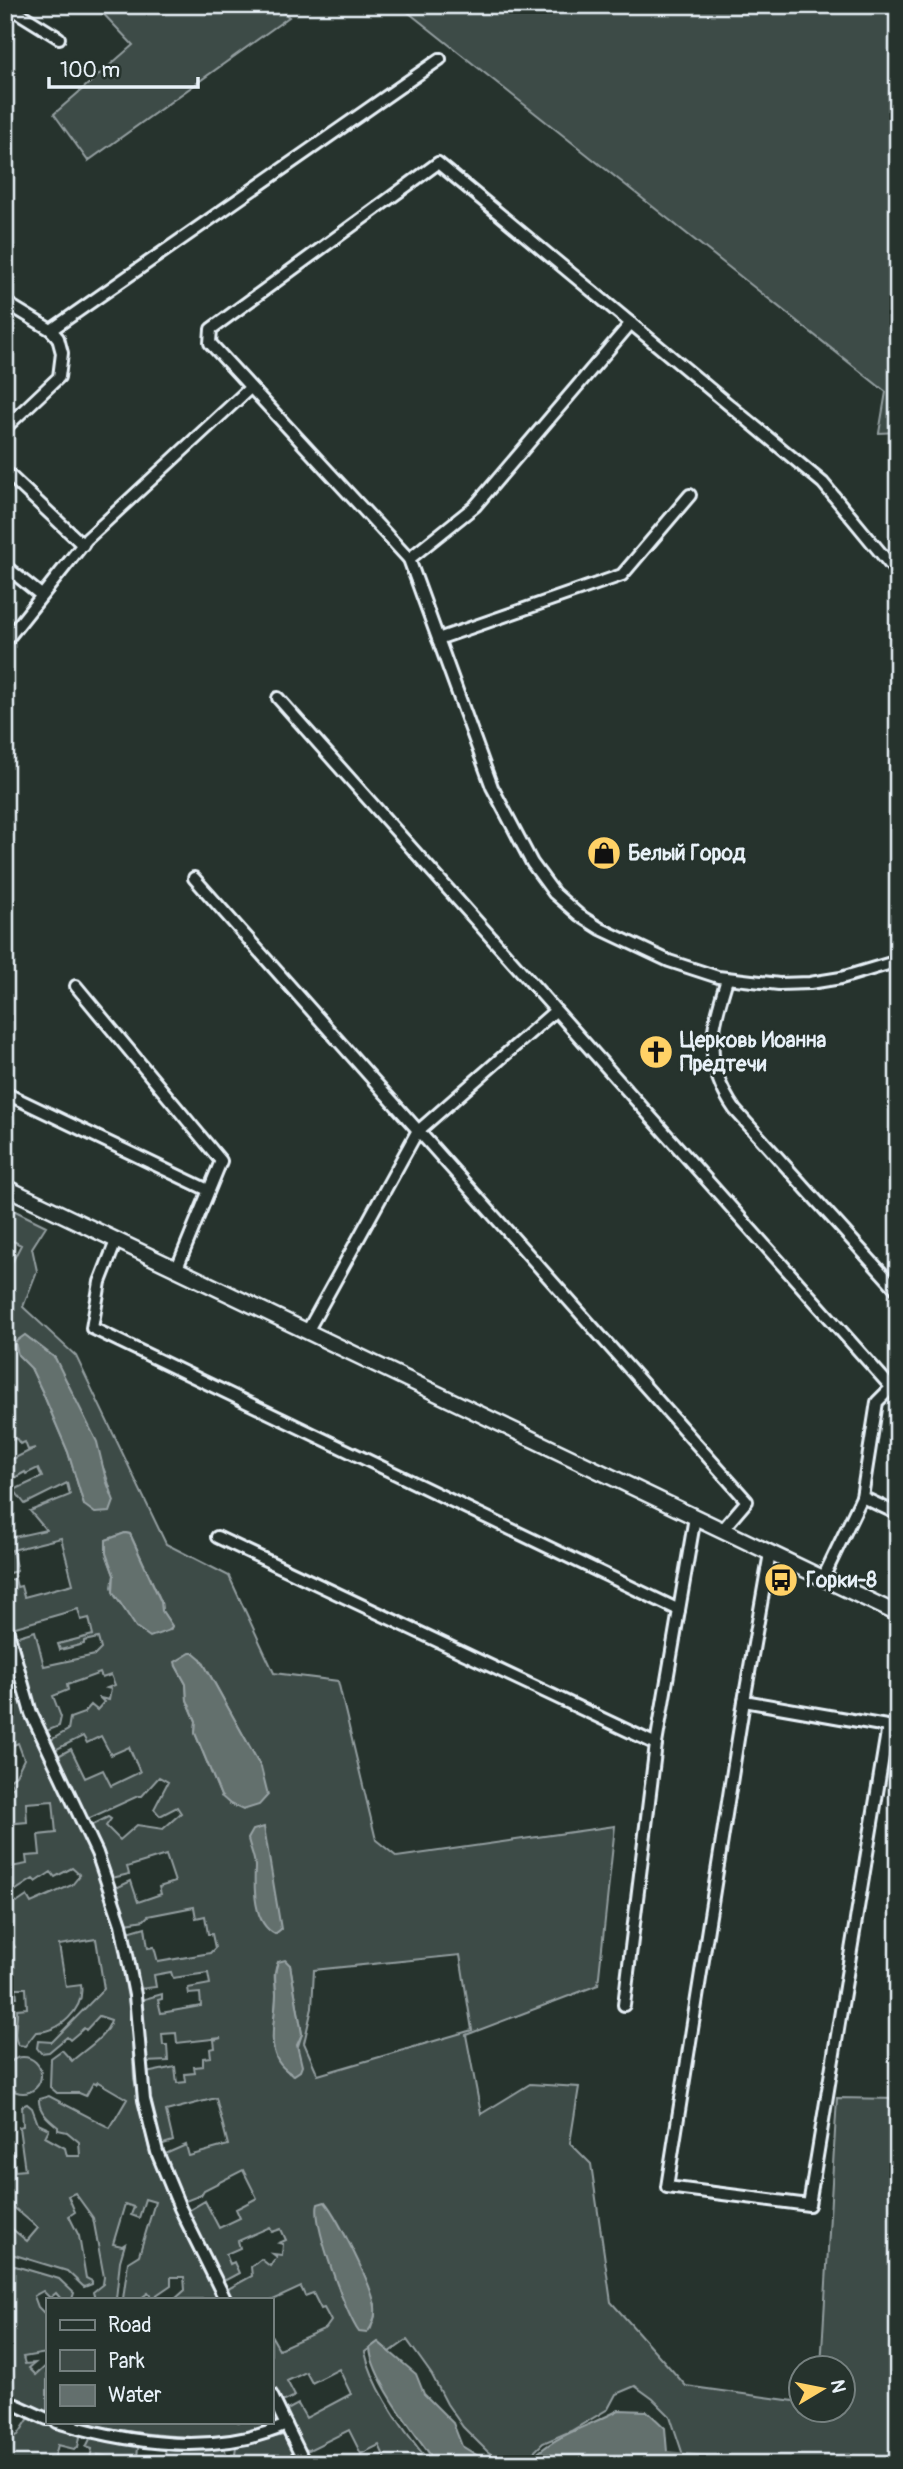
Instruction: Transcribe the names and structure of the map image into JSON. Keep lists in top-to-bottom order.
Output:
{
  "places": {
    "shop": ["Белый Город"],
    "church": ["Церковь Иоанна Предтечи"],
    "bus stop": ["Горки-8"]
  },
  "legend": ["Road", "Park", "Water"],
  "scale_bar": "100 m",
  "north": "right"
}
